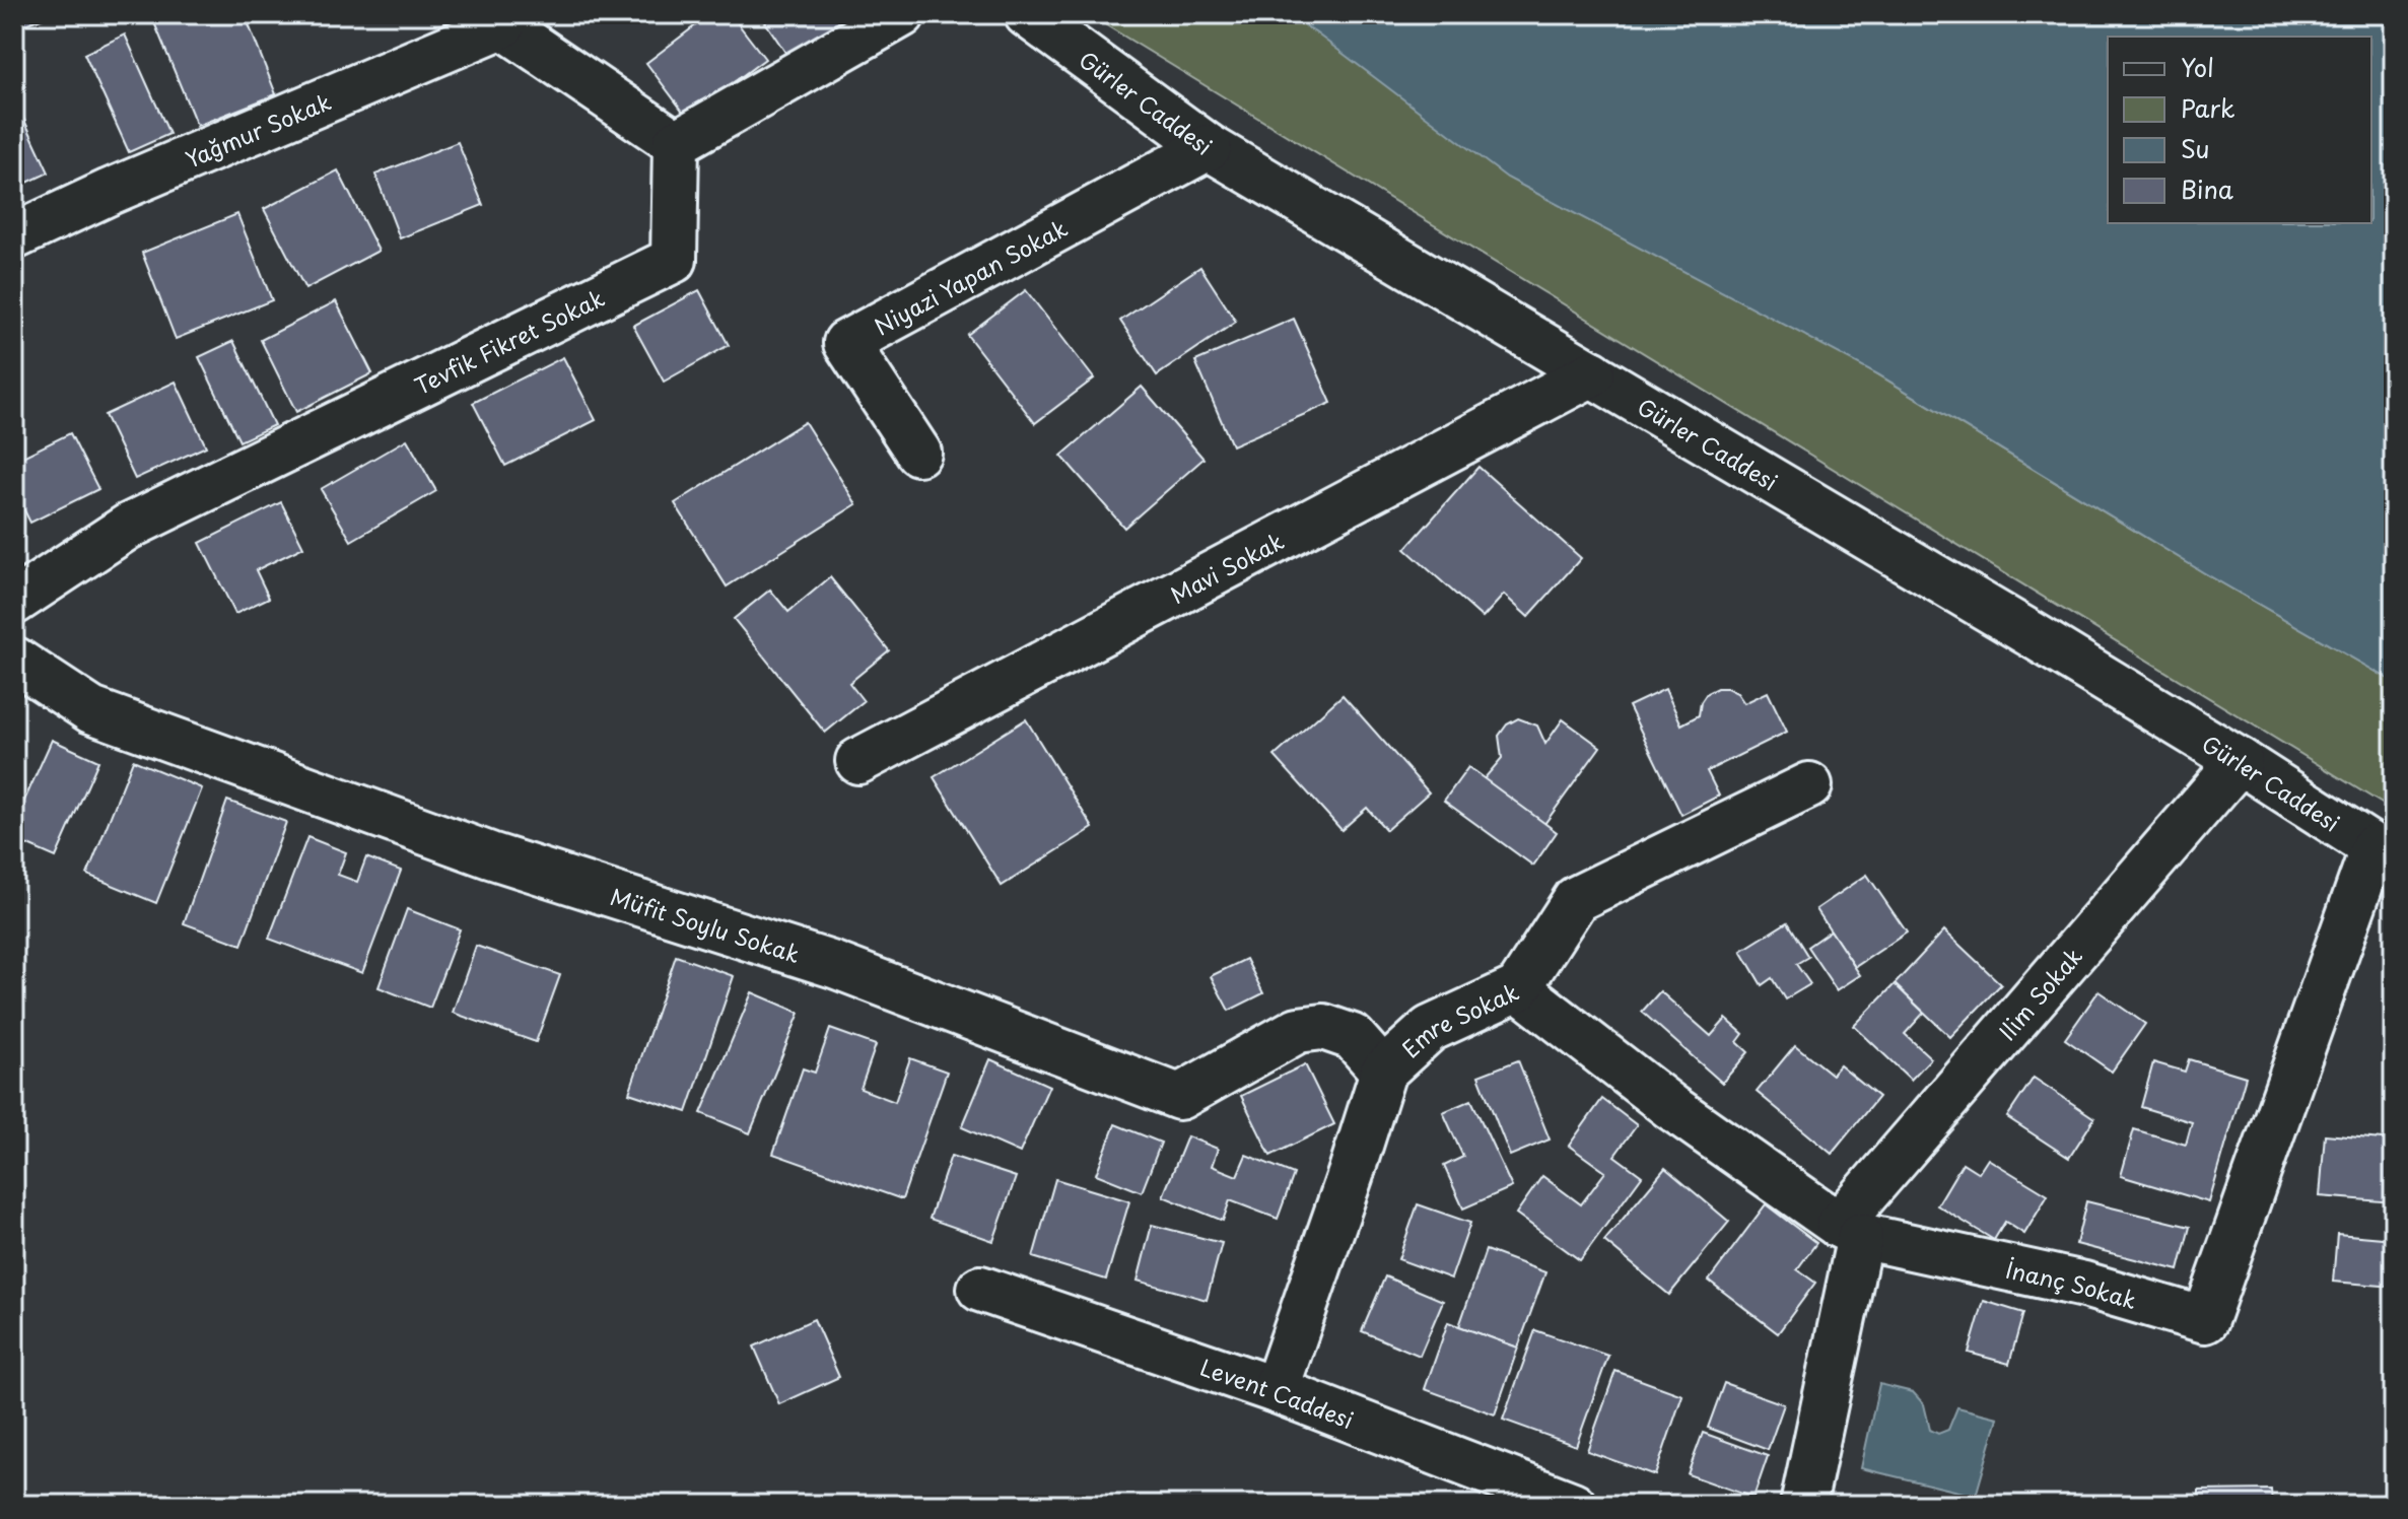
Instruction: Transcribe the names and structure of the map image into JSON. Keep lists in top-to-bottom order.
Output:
{
  "streets": {
    "street": [
      "Gürler Caddesi",
      "Yağmur Sokak",
      "Niyazi Yapan Sokak",
      "Tevfik Fikret Sokak",
      "Mavi Sokak",
      "Müfit Soylu Sokak",
      "Ilim Sokak",
      "Emre Sokak",
      "İnanç Sokak",
      "Levent Caddesi"
    ]
  },
  "crossings": [
    ["Gürler Caddesi", "Niyazi Yapan Sokak"],
    ["Gürler Caddesi", "Mavi Sokak"],
    ["Gürler Caddesi", "Ilim Sokak"],
    ["Gürler Caddesi", "İnanç Sokak"],
    ["Müfit Soylu Sokak", "Emre Sokak"],
    ["Ilim Sokak", "İnanç Sokak"],
    ["Emre Sokak", "İnanç Sokak"],
    ["Emre Sokak", "Levent Caddesi"]
  ],
  "legend": [
    "Yol",
    "Park",
    "Su",
    "Bina"
  ]
}
